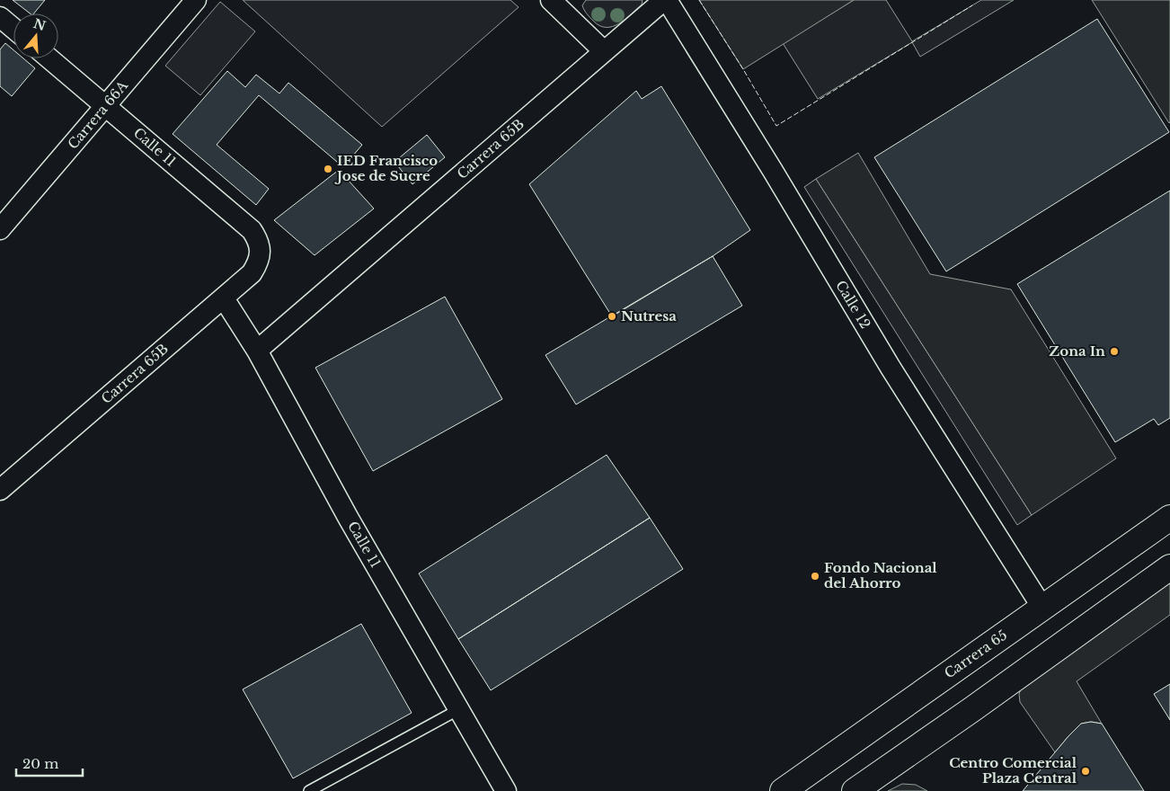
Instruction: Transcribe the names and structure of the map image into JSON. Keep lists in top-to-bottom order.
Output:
{
  "streets": {
    "street": [
      "Carrera 66A",
      "Calle 11",
      "Carrera 65B",
      "Calle 12",
      "Carrera 65"
    ]
  },
  "crossings": [
    ["Carrera 66A", "Calle 11"],
    ["Calle 11", "Carrera 65B"],
    ["Carrera 65B", "Calle 12"],
    ["Calle 12", "Carrera 65"]
  ],
  "places": [
    "IED Francisco Jose de Sucre",
    "Nutresa",
    "Zona In",
    "Fondo Nacional del Ahorro",
    "Centro Comercial Plaza Central"
  ],
  "scale_bar": "20 m",
  "north": "top"
}
